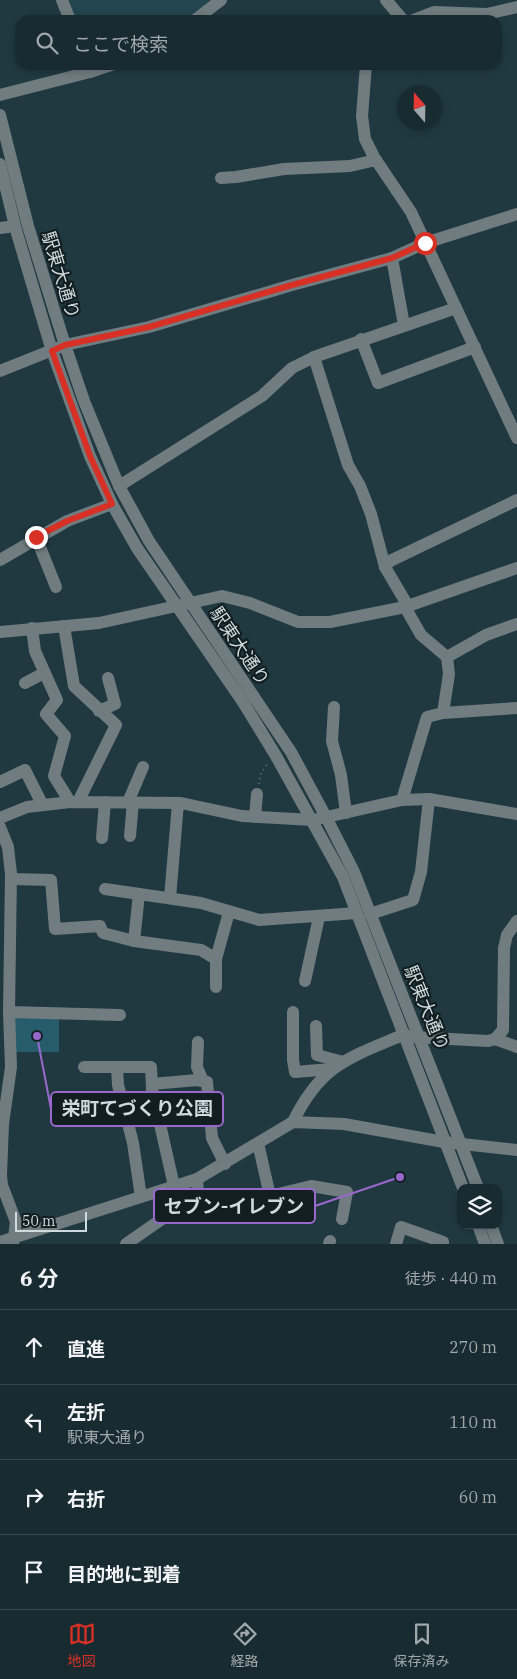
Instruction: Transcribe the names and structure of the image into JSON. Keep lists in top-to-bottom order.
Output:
{
  "streets": {
    "street": ["駅東大通り"]
  },
  "places": ["栄町てづくり公園", "セブン-イレブン"],
  "scale_bar": "50 m",
  "north": "top",
  "page": {
    "search": "ここで検索",
    "scale": "50 m",
    "heading": ["6 分", "徒歩 · 440 m"],
    "list": [
      ["直進", "270 m"],
      ["左折", "駅東大通り", "110 m"],
      ["右折", "60 m"],
      "目的地に到着"
    ],
    "nav": ["地図", "経路", "保存済み"]
  }
}
